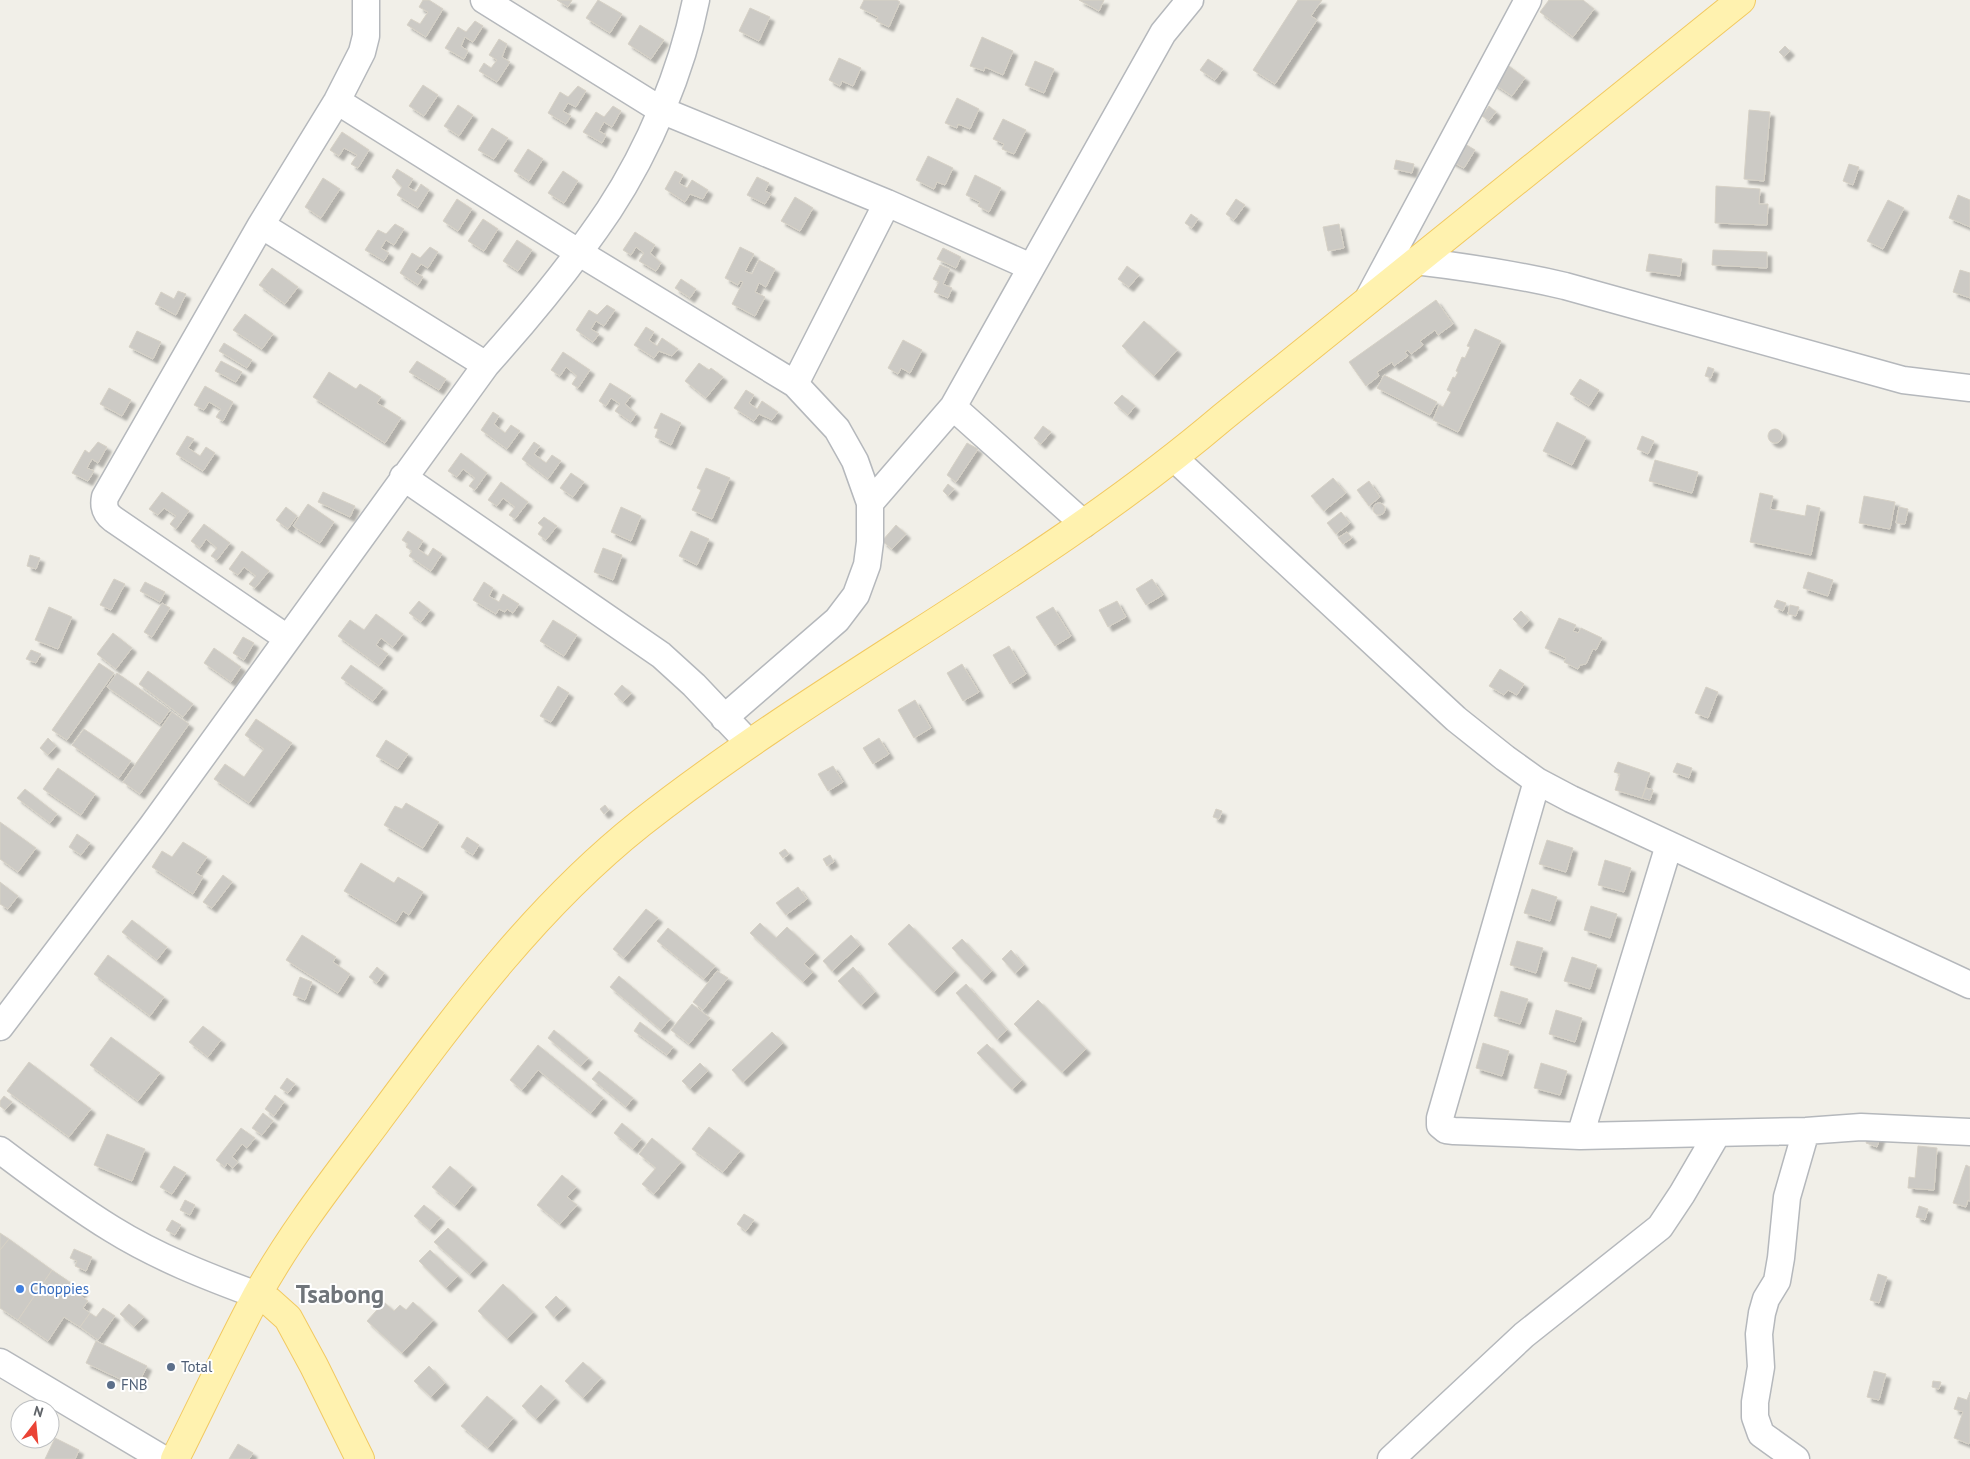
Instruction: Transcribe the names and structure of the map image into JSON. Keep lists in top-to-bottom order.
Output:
{
  "districts": ["Tsabong"],
  "places": ["Choppies", "Total", "FNB"],
  "north": "top"
}
